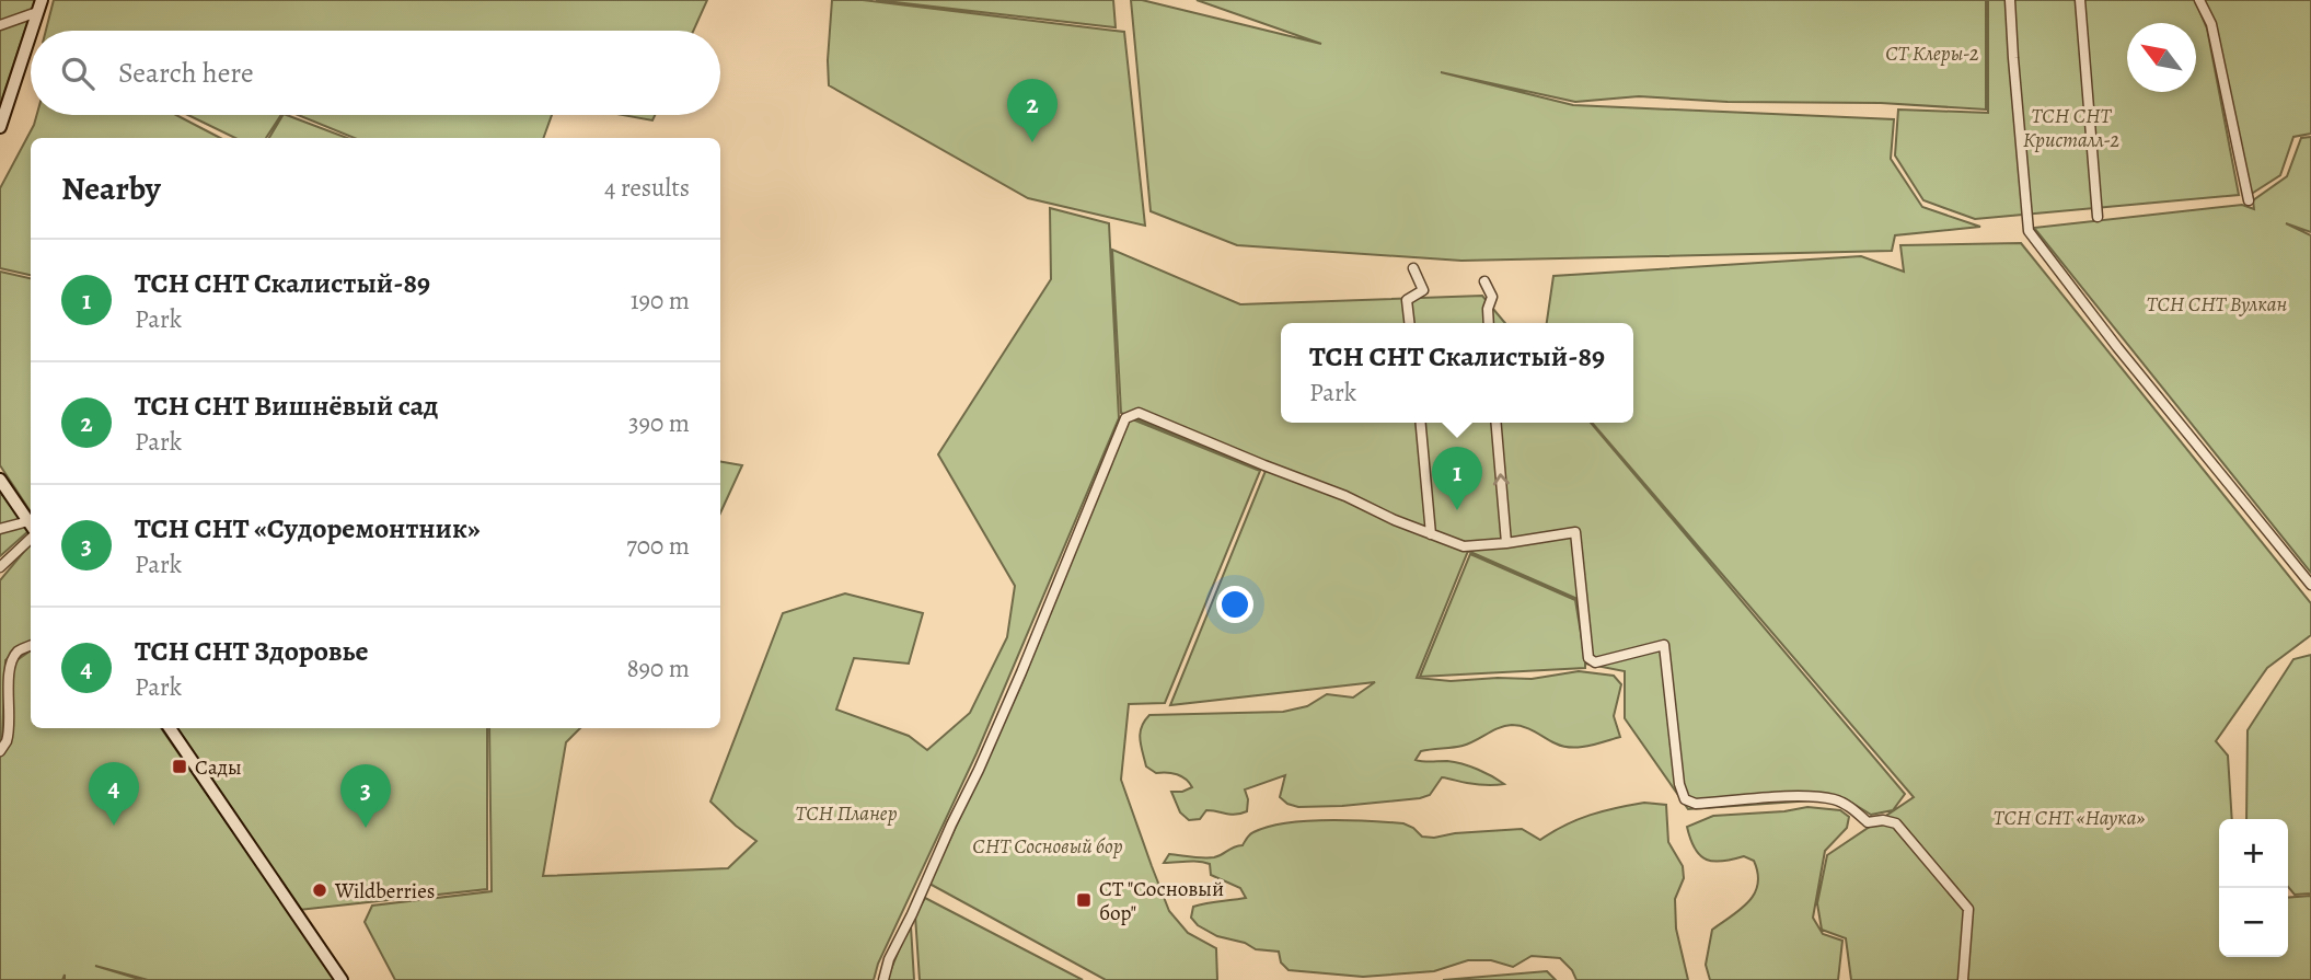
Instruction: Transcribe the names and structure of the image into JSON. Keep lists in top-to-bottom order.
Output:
{
  "parks": [
    "СТ Клеры-2",
    "ТСН СНТ Кристалл-2",
    "ТСН СНТ Вулкан",
    "ТСН Планер",
    "ТСН СНТ «Наука»",
    "СНТ Сосновый бор"
  ],
  "places": {
    "transit": ["Сады", "СТ \"Сосновый бор\""],
    "other": ["Wildberries"]
  },
  "north": "top left",
  "page": {
    "search": "Search here",
    "pins": [
      "2",
      "1",
      "4",
      "3"
    ],
    "heading": ["Nearby", "4 results"],
    "list": [
      {
        "mark": "1",
        "name": "ТСН СНТ Скалистый-89",
        "note": "Park",
        "value": "190 m"
      },
      {
        "mark": "2",
        "name": "ТСН СНТ Вишнёвый сад",
        "note": "Park",
        "value": "390 m"
      },
      {
        "mark": "3",
        "name": "ТСН СНТ «Судоремонтник»",
        "note": "Park",
        "value": "700 m"
      },
      {
        "mark": "4",
        "name": "ТСН СНТ Здоровье",
        "note": "Park",
        "value": "890 m"
      }
    ],
    "popup": ["ТСН СНТ Скалистый-89", "Park"],
    "map_buttons": ["+", "−"]
  }
}
